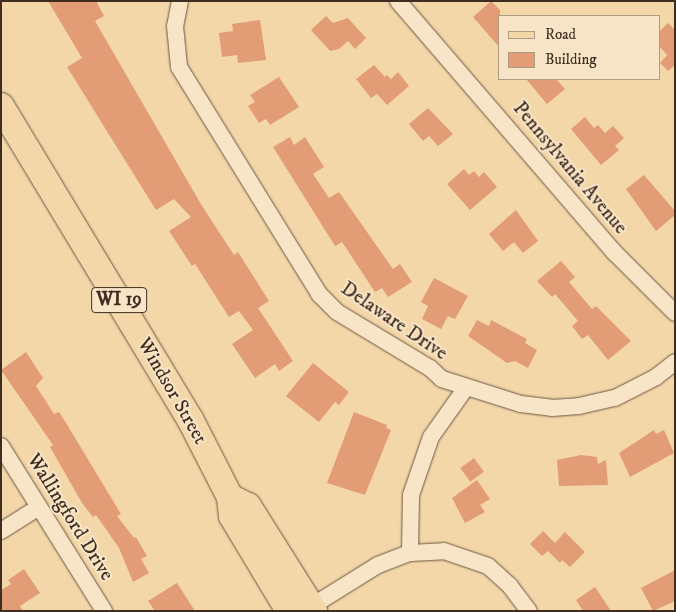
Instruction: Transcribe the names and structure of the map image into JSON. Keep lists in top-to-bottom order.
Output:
{
  "streets": {
    "main road": ["WI 19", "Windsor Street"],
    "street": ["Pennsylvania Avenue", "Delaware Drive", "Wallingford Drive"]
  },
  "legend": ["Road", "Building"]
}
